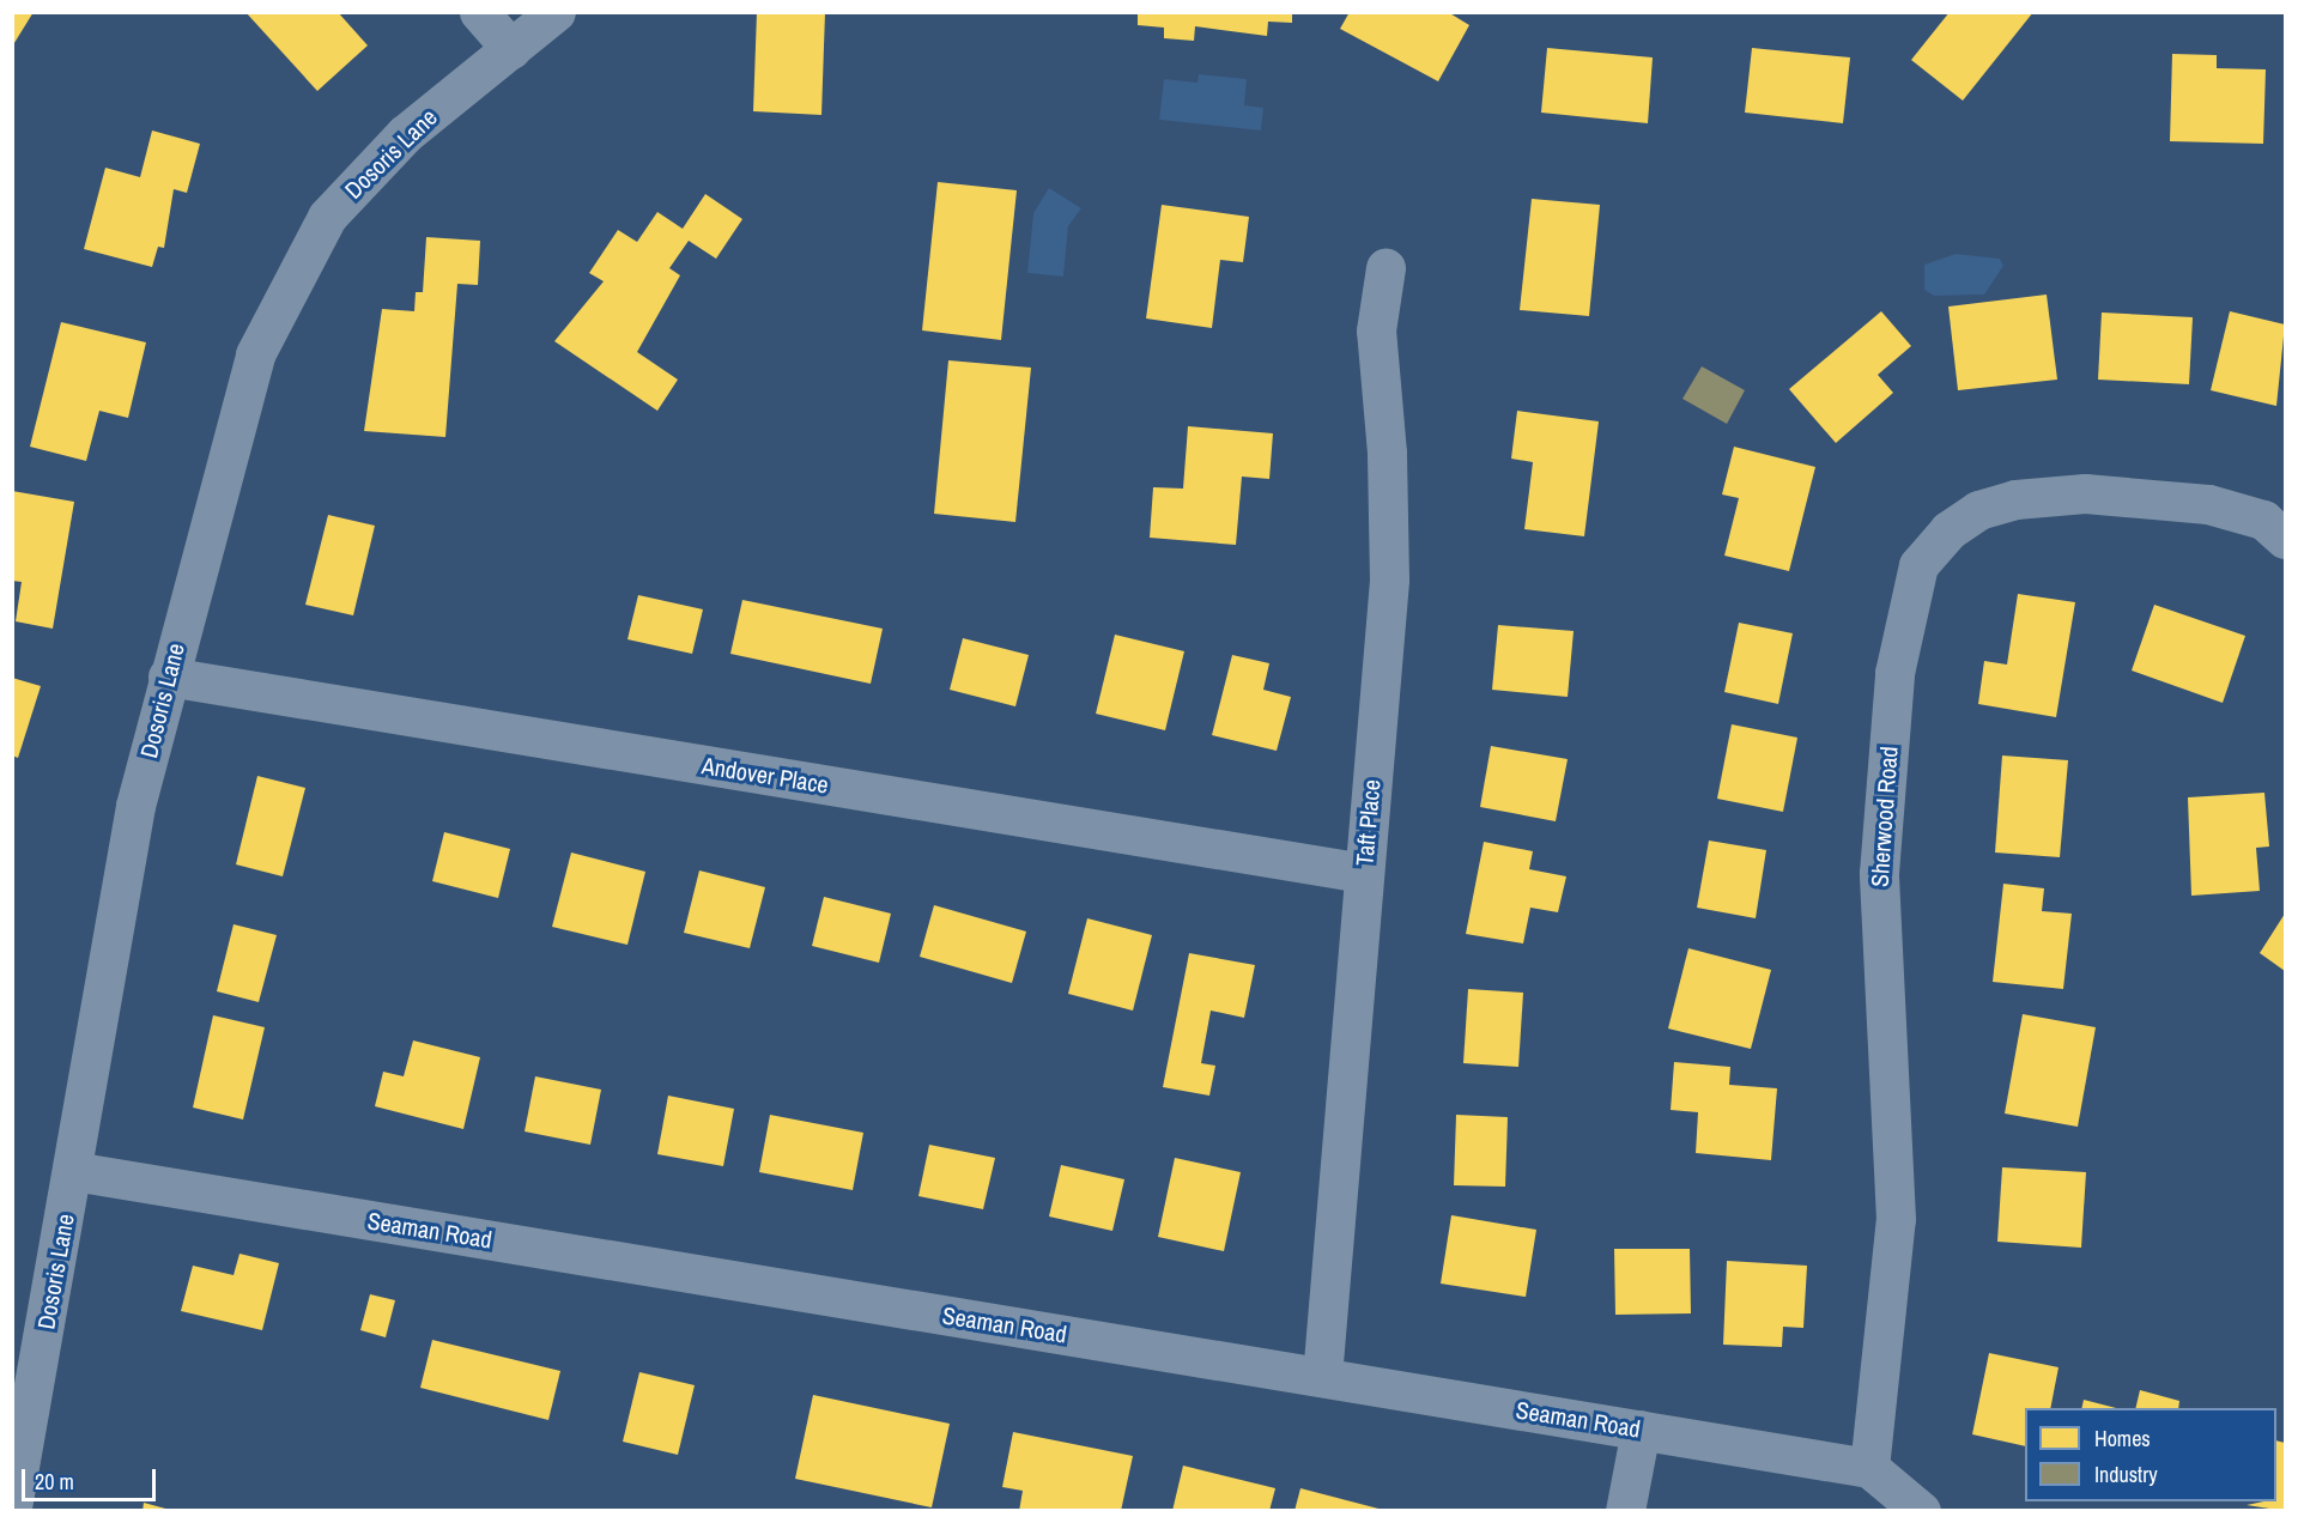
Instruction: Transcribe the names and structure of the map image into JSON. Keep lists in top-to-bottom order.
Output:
{
  "streets": {
    "street": [
      "Dosoris Lane",
      "Andover Place",
      "Sherwood Road",
      "Taft Place",
      "Seaman Road"
    ]
  },
  "crossings": [
    ["Dosoris Lane", "Andover Place"],
    ["Dosoris Lane", "Seaman Road"],
    ["Andover Place", "Taft Place"],
    ["Sherwood Road", "Seaman Road"],
    ["Taft Place", "Seaman Road"]
  ],
  "legend": ["Homes", "Industry"],
  "scale_bar": "20 m"
}
